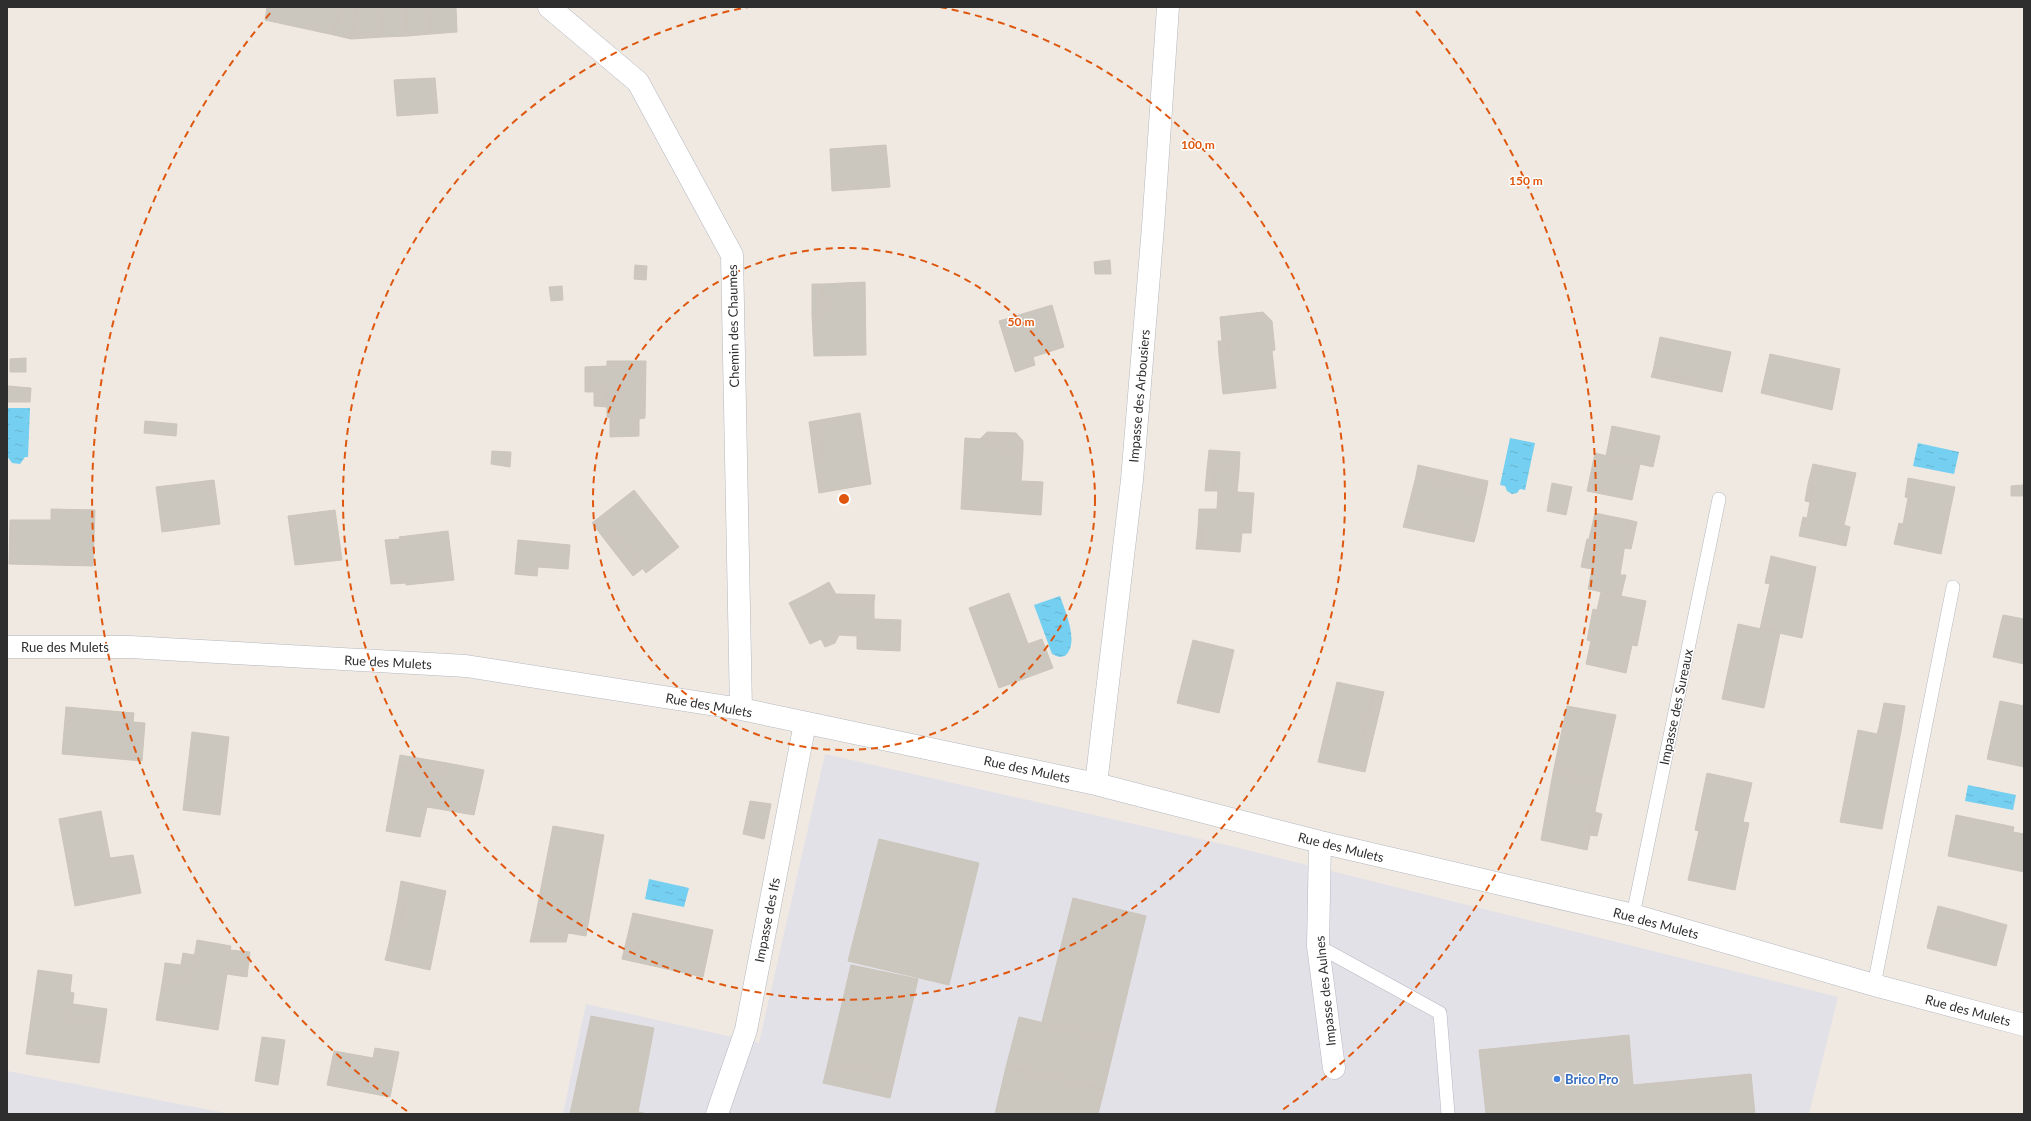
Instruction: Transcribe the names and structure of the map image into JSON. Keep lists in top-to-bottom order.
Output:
{
  "streets": {
    "street": [
      "Chemin des Chaumes",
      "Impasse des Arbousiers",
      "Rue des Mulets",
      "Impasse des Ifs",
      "Impasse des Aulnes"
    ],
    "lane": ["Impasse des Sureaux"]
  },
  "crossings": [
    ["Chemin des Chaumes", "Rue des Mulets"],
    ["Impasse des Arbousiers", "Rue des Mulets"],
    ["Rue des Mulets", "Impasse des Sureaux"],
    ["Rue des Mulets", "Impasse des Ifs"],
    ["Rue des Mulets", "Impasse des Aulnes"]
  ],
  "places": ["Brico Pro"],
  "rings": ["100 m", "150 m", "50 m"]
}
